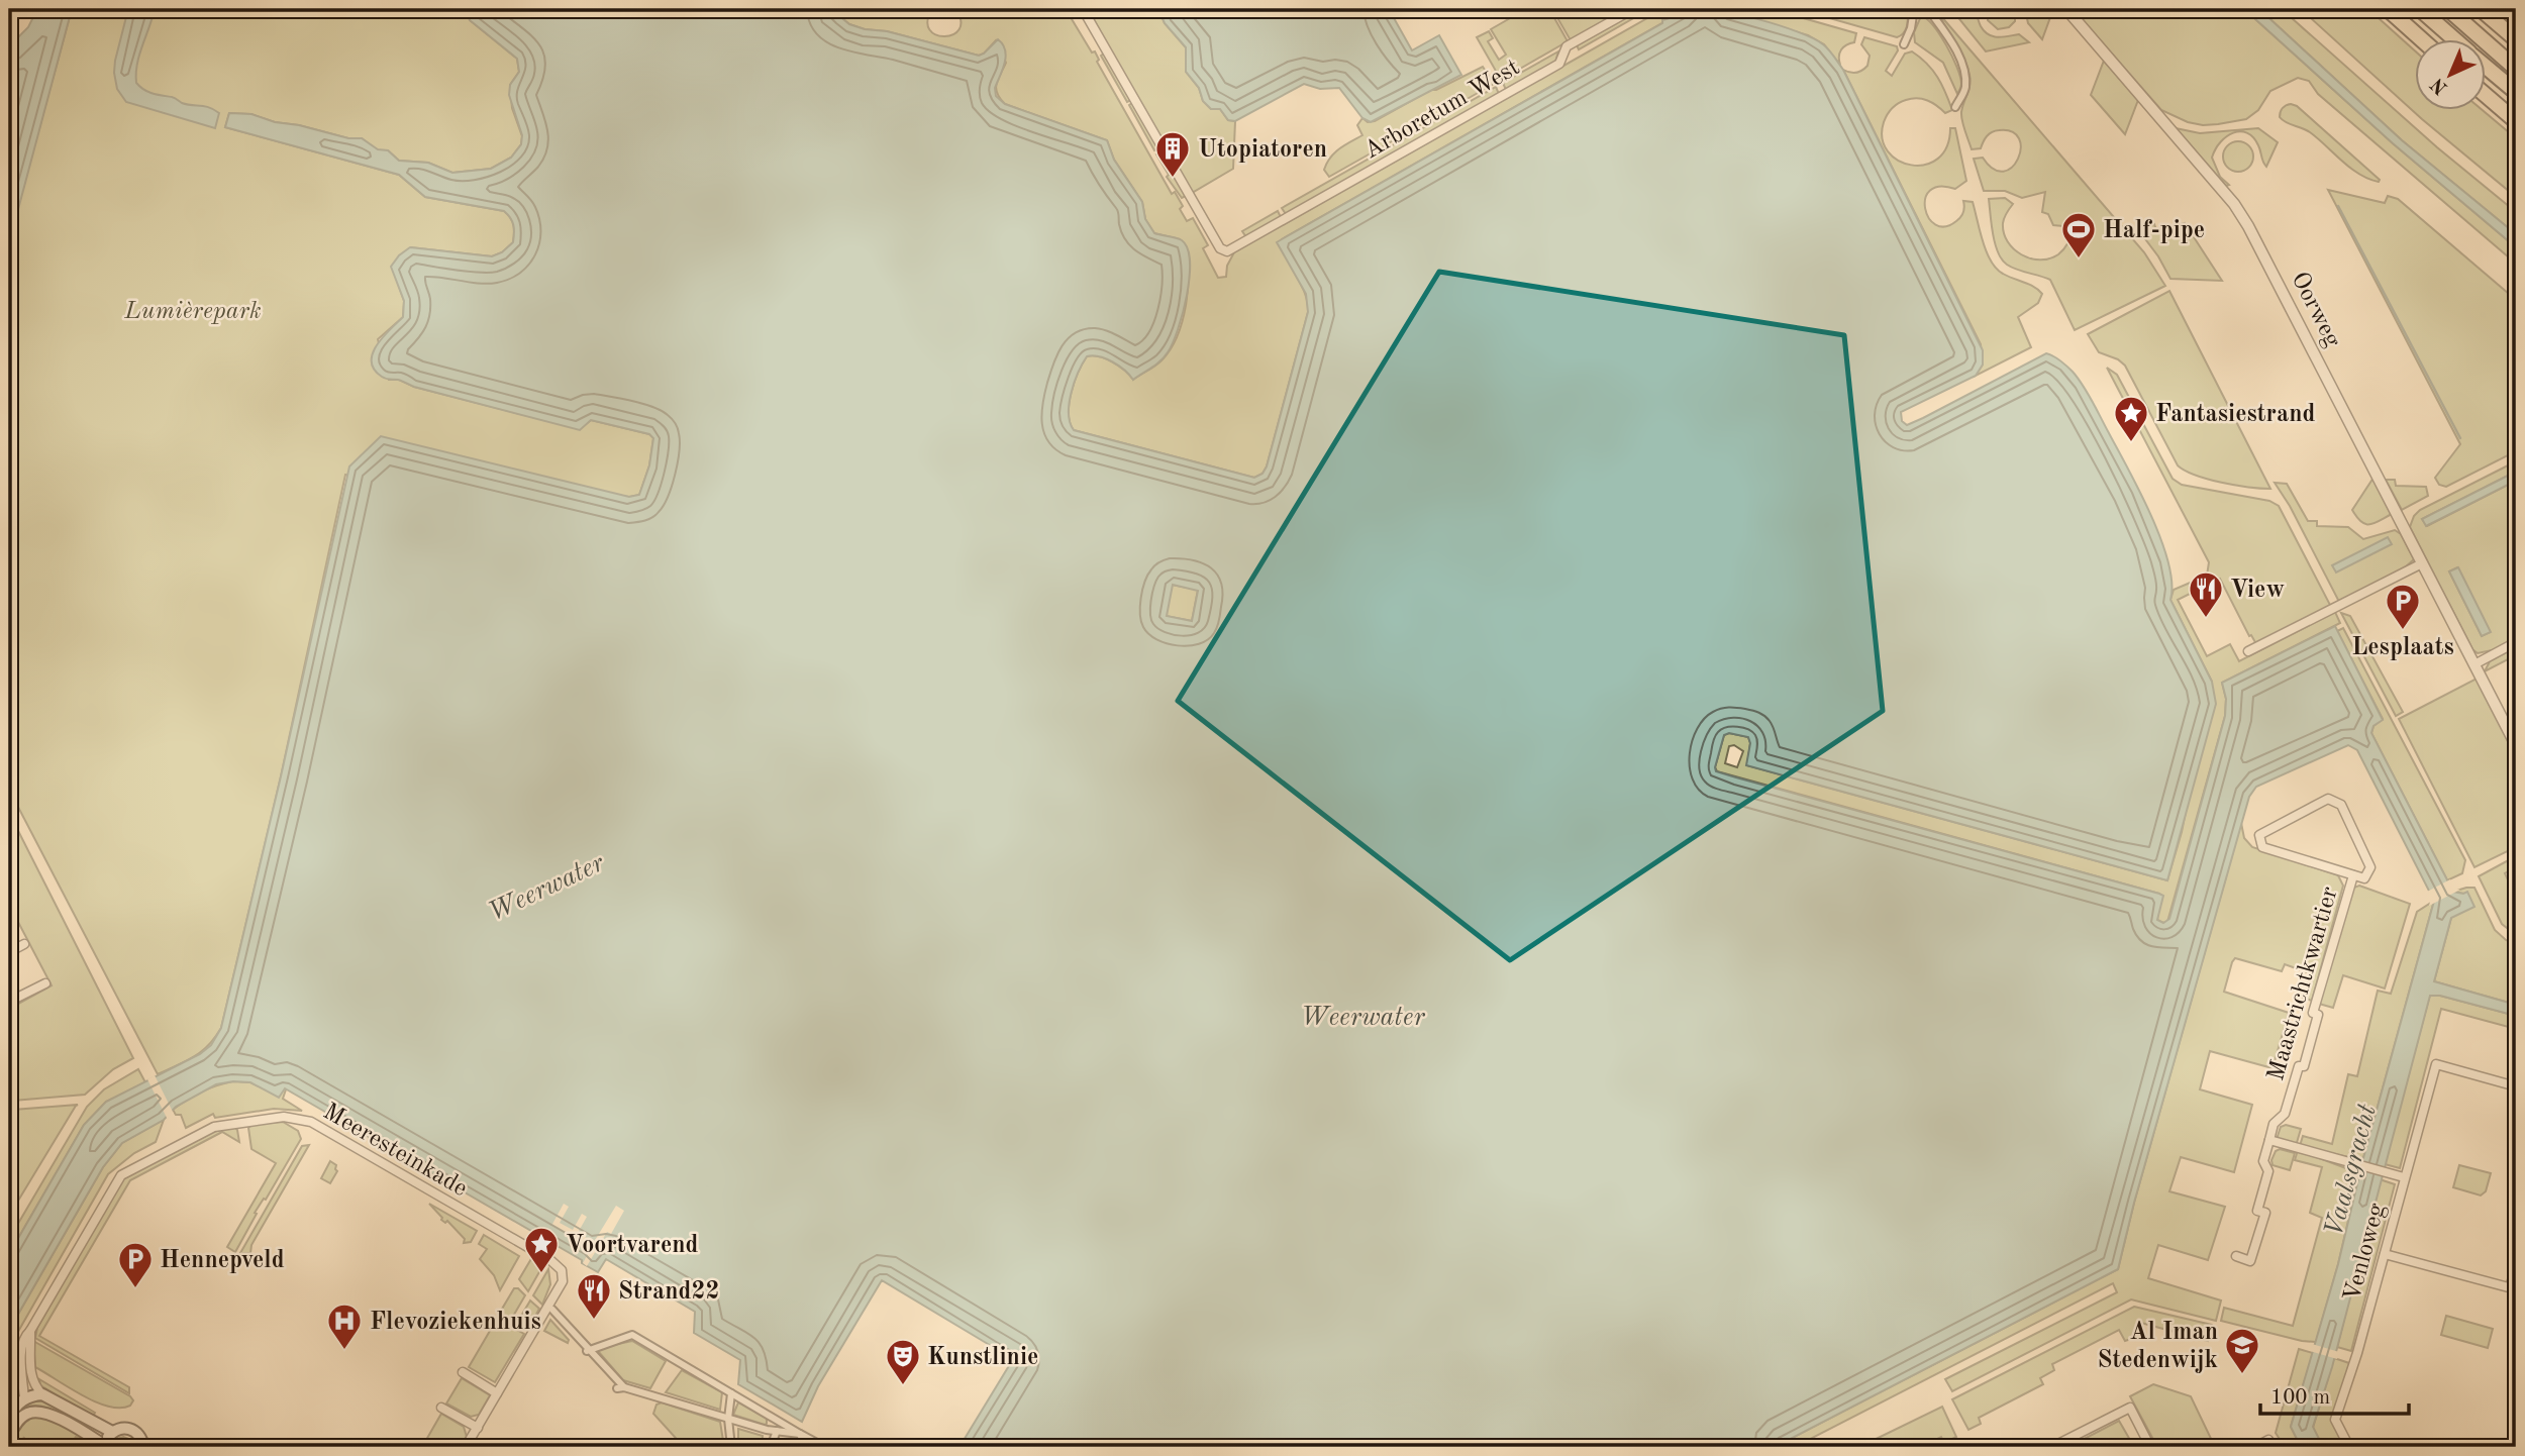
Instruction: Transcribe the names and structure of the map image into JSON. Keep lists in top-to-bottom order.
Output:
{
  "streets": {
    "street": [
      "Arboretum West",
      "Oorweg",
      "Maastrichtkwartier",
      "Meeresteinkade",
      "Venloweg"
    ]
  },
  "water": ["Weerwater", "Vaalsgracht"],
  "parks": ["Lumièrepark"],
  "places": {
    "building": ["Utopiatoren"],
    "sports": ["Half-pipe"],
    "place": ["Fantasiestrand", "Voortvarend"],
    "restaurant": ["View", "Strand22"],
    "parking": ["Lesplaats", "Hennepveld"],
    "hospital": ["Flevoziekenhuis"],
    "school or university": ["Al Iman Stedenwijk"],
    "theatre": ["Kunstlinie"]
  },
  "scale_bar": "100 m",
  "north": "bottom left"
}
